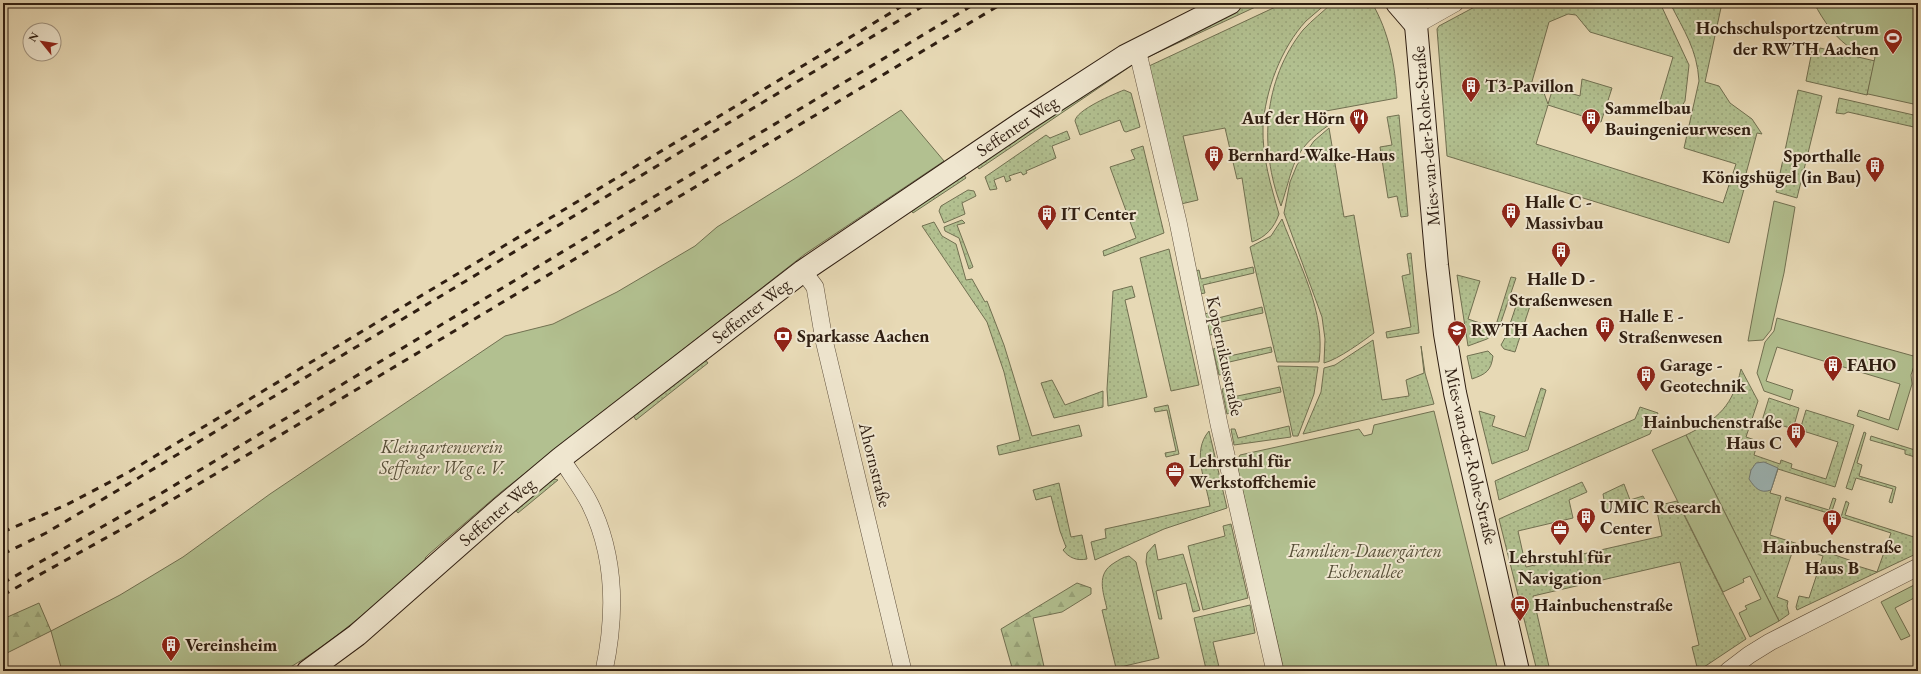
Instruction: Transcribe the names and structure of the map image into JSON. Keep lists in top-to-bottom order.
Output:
{
  "streets": {
    "street": [
      "Seffenter Weg",
      "Mies-van-der-Rohe-Straße",
      "Kopernikusstraße",
      "Ahornstraße"
    ]
  },
  "crossings": [
    ["Seffenter Weg", "Kopernikusstraße"],
    ["Seffenter Weg", "Ahornstraße"]
  ],
  "parks": ["Kleingartenverein Seffenter Weg e. V.", "Familien-Dauergärten Eschenallee"],
  "places": {
    "sports": ["Hochschulsportzentrum der RWTH Aachen"],
    "building": [
      "T3-Pavillon",
      "Sammelbau Bauingenieurwesen",
      "Bernhard-Walke-Haus",
      "Sporthalle Königshügel (in Bau)",
      "Halle C - Massivbau",
      "IT Center",
      "Halle D - Straßenwesen",
      "Halle E - Straßenwesen",
      "FAHO",
      "Garage - Geotechnik",
      "Hainbuchenstraße Haus C",
      "UMIC Research Center",
      "Hainbuchenstraße Haus B",
      "Vereinsheim"
    ],
    "restaurant": ["Auf der Hörn"],
    "school or university": ["RWTH Aachen"],
    "bank": ["Sparkasse Aachen"],
    "office": ["Lehrstuhl für Werkstoffchemie", "Lehrstuhl für Navigation"],
    "bus stop": ["Hainbuchenstraße"]
  },
  "north": "top left"
}
